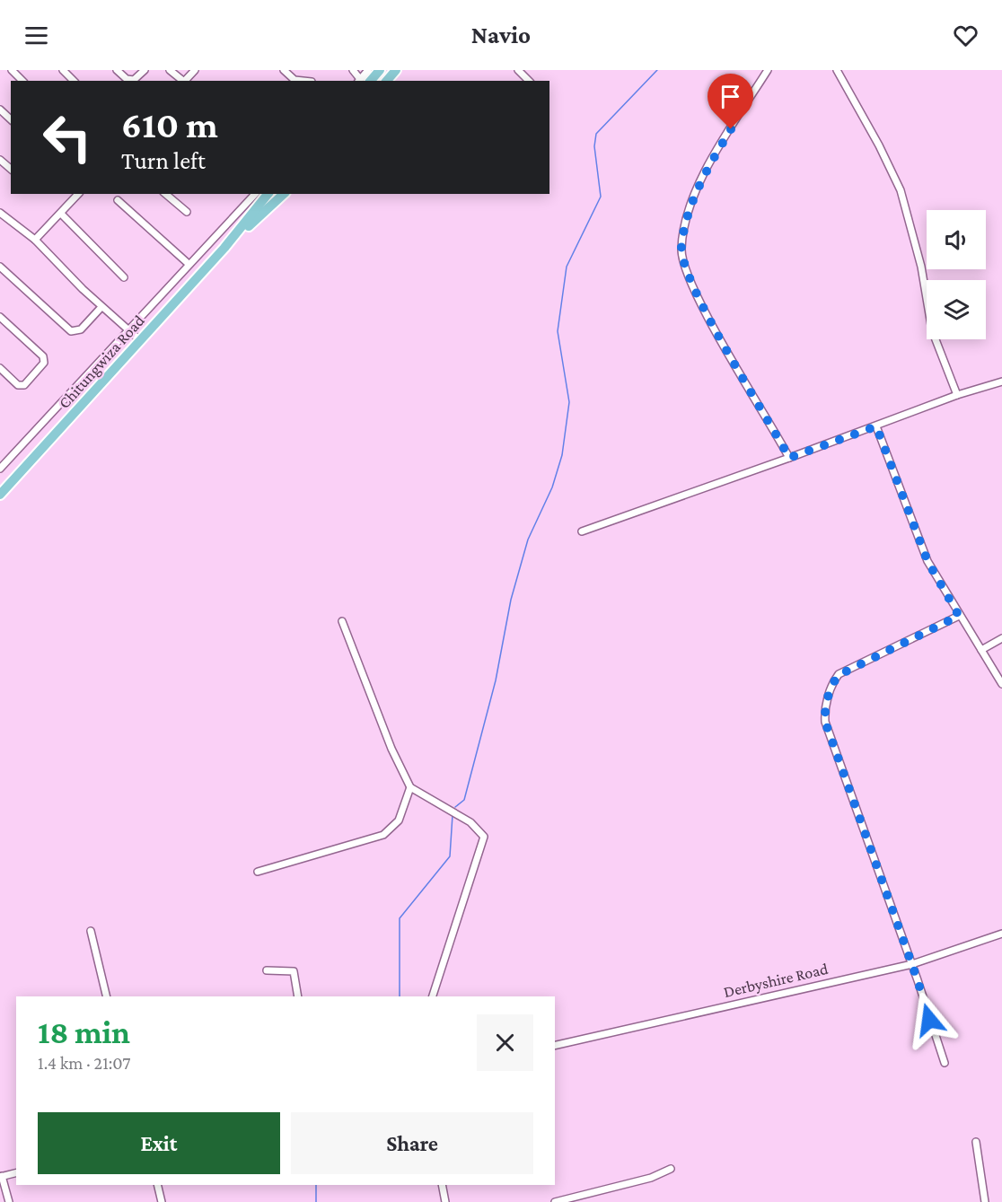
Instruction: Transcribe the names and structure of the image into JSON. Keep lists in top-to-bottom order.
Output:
{
  "streets": {
    "main road": ["Chitungwiza Road"],
    "street": ["Derbyshire Road"]
  },
  "page": {
    "header": "Navio",
    "turn": ["610 m", "Turn left"],
    "heading": ["18 min", "1.4 km · 21:07"],
    "buttons": ["Exit", "Share"]
  }
}
